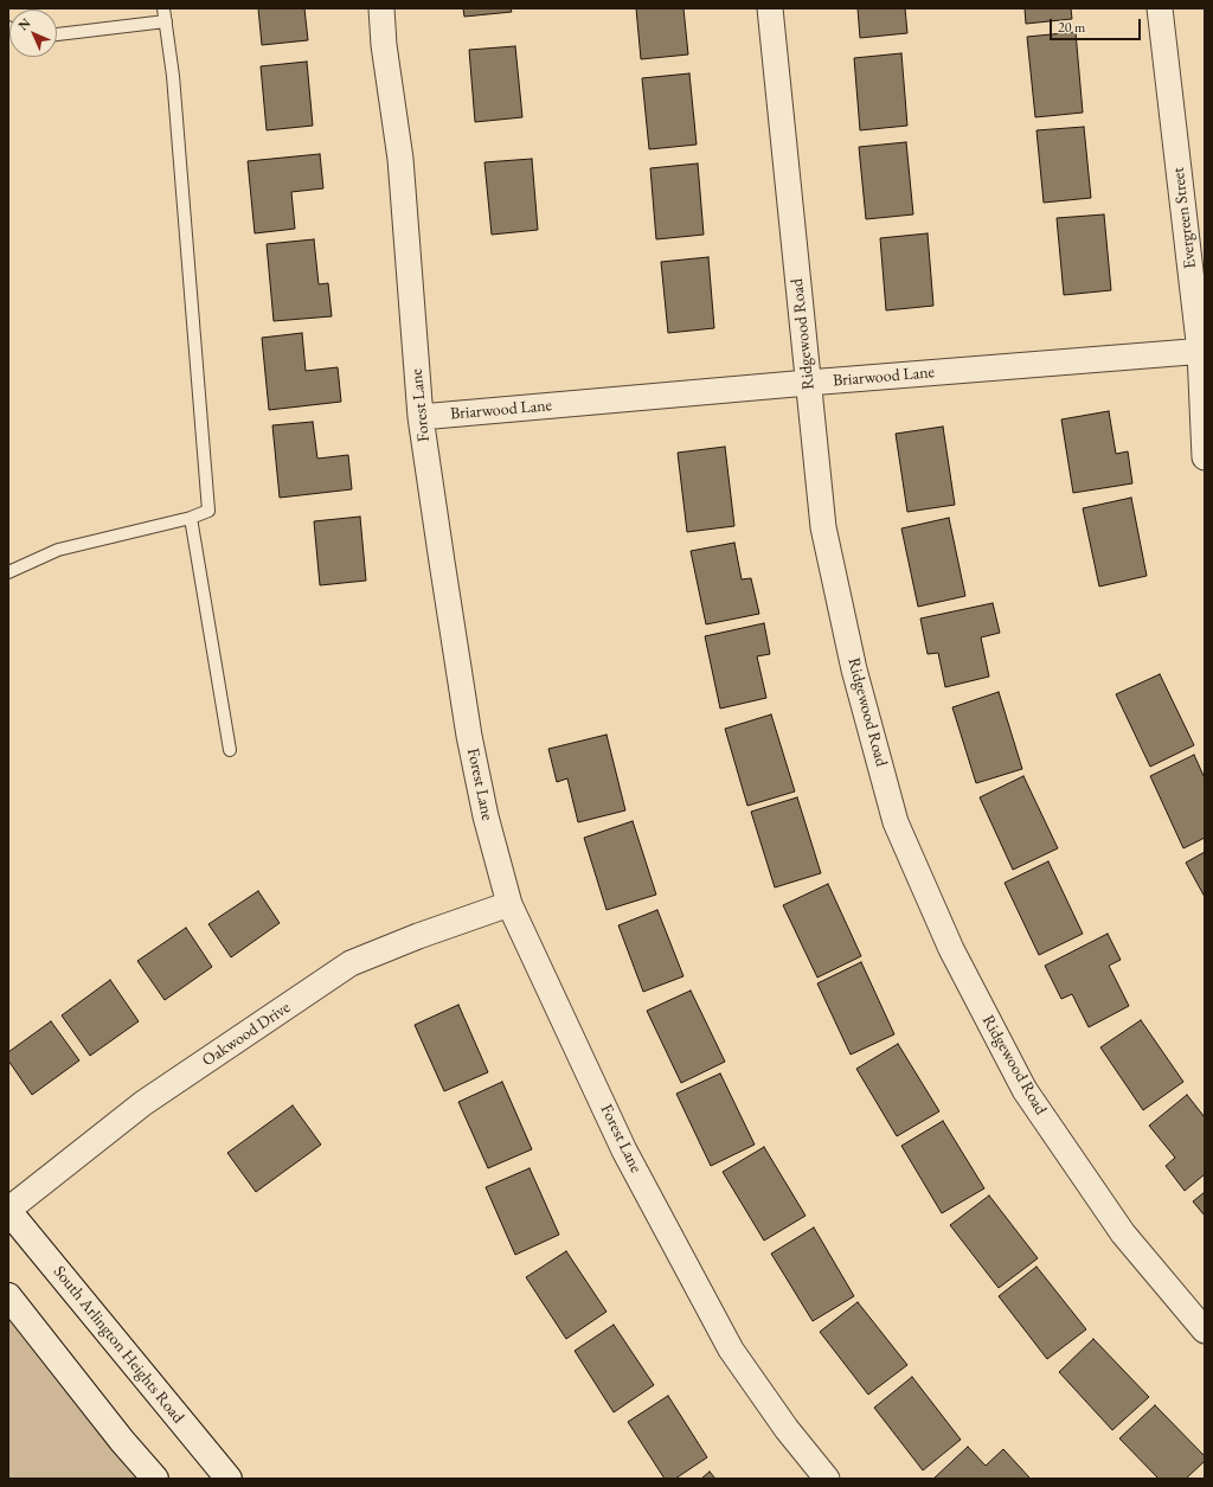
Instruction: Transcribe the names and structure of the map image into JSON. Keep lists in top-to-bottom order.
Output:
{
  "streets": {
    "main road": ["South Arlington Heights Road"],
    "street": [
      "Evergreen Street",
      "Ridgewood Road",
      "Briarwood Lane",
      "Forest Lane",
      "Oakwood Drive"
    ]
  },
  "crossings": [
    ["Evergreen Street", "Briarwood Lane"],
    ["Ridgewood Road", "Briarwood Lane"],
    ["Briarwood Lane", "Forest Lane"],
    ["Forest Lane", "Oakwood Drive"],
    ["Oakwood Drive", "South Arlington Heights Road"]
  ],
  "scale_bar": "20 m",
  "north": "top left"
}
